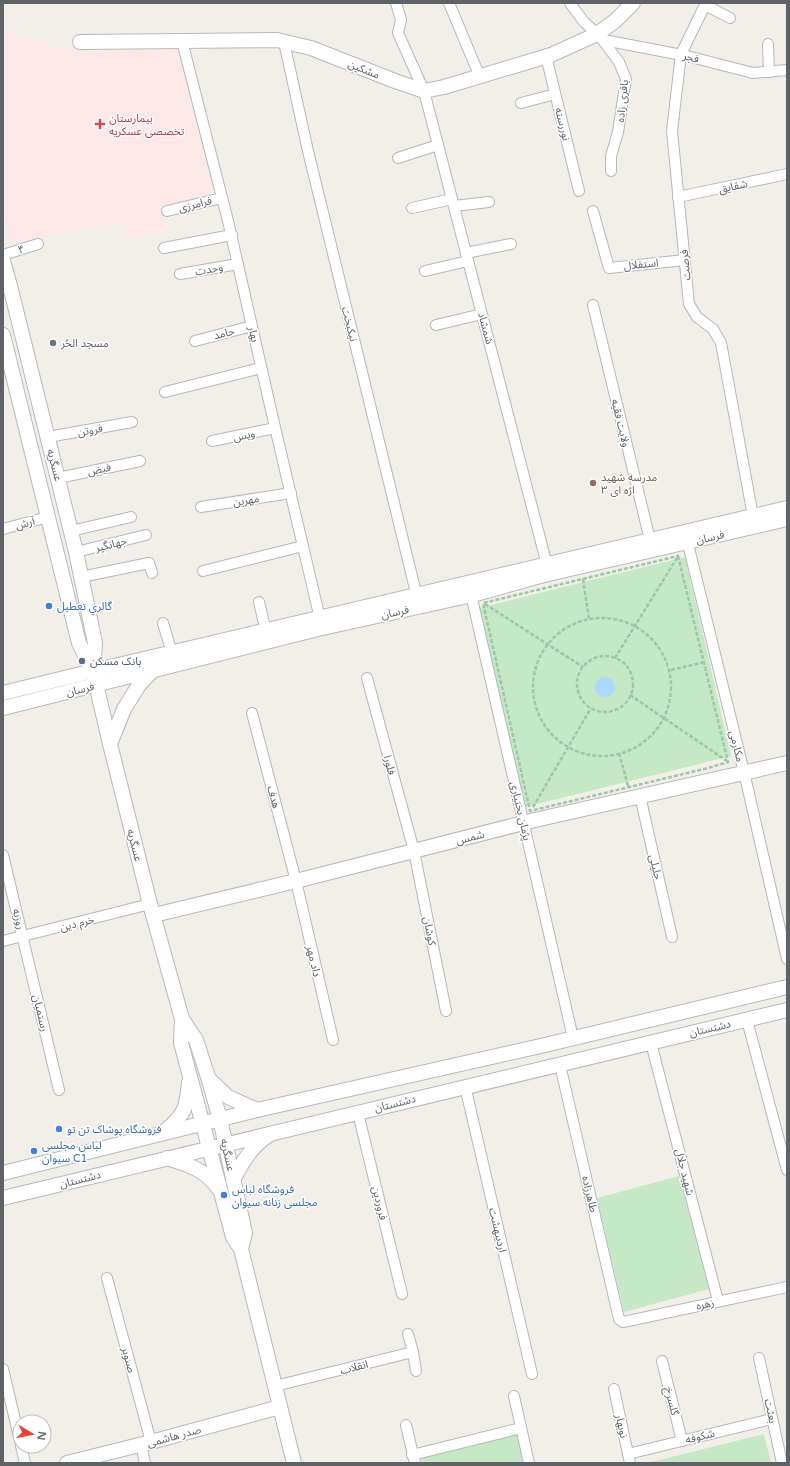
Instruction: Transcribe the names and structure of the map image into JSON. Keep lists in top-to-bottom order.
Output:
{
  "streets": {
    "street": [
      "فجر",
      "مشکین",
      "باقری زاده",
      "نوررسته",
      "شقایق",
      "فرامرزی",
      "۴",
      "استقلال",
      "فرصت",
      "وحدت",
      "نیکبخت",
      "شمشاد",
      "حامد",
      "بهار",
      "ولایت فقیه",
      "فروتن",
      "ویس",
      "عسگریه",
      "فیض",
      "مهرین",
      "آرش",
      "فرسان",
      "جهانگیر",
      "مکارمی",
      "فلورا",
      "هدف",
      "پژمان بختیاری",
      "شمس",
      "جلیلی",
      "روزبه",
      "خرم دین",
      "کوشان",
      "داد مهر",
      "رستمیان",
      "دشتستان",
      "شهید جلال",
      "طاهرزاده",
      "فروردین",
      "اردیبهشت",
      "زهره",
      "صنوبر",
      "انقلاب",
      "گلسرخ",
      "بعثت",
      "نوبهار",
      "صدر هاشمی",
      "شکوفه"
    ]
  },
  "crossings": [
    ["فجر", "مشکین"],
    ["فجر", "باقری زاده"],
    ["فجر", "فرصت"],
    ["مشکین", "باقری زاده"],
    ["مشکین", "نوررسته"],
    ["مشکین", "نیکبخت"],
    ["مشکین", "شمشاد"],
    ["مشکین", "بهار"],
    ["شقایق", "فرصت"],
    ["فرامرزی", "بهار"],
    ["استقلال", "فرصت"],
    ["فرصت", "فرسان"],
    ["وحدت", "بهار"],
    ["نیکبخت", "فرسان"],
    ["شمشاد", "فرسان"],
    ["حامد", "بهار"],
    ["بهار", "ویس"],
    ["بهار", "مهرین"],
    ["بهار", "فرسان"],
    ["ولایت فقیه", "فرسان"],
    ["فروتن", "عسگریه"],
    ["عسگریه", "فیض"],
    ["عسگریه", "آرش"],
    ["عسگریه", "فرسان"],
    ["عسگریه", "جهانگیر"],
    ["عسگریه", "شمس"],
    ["عسگریه", "خرم دین"],
    ["عسگریه", "دشتستان"],
    ["عسگریه", "انقلاب"],
    ["عسگریه", "صدر هاشمی"],
    ["فرسان", "مکارمی"],
    ["فرسان", "پژمان بختیاری"],
    ["مکارمی", "شمس"],
    ["فلورا", "شمس"],
    ["فلورا", "کوشان"],
    ["هدف", "شمس"],
    ["هدف", "داد مهر"],
    ["پژمان بختیاری", "شمس"],
    ["پژمان بختیاری", "دشتستان"],
    ["شمس", "جلیلی"],
    ["شمس", "خرم دین"],
    ["شمس", "کوشان"],
    ["شمس", "داد مهر"],
    ["روزبه", "خرم دین"],
    ["روزبه", "رستمیان"],
    ["خرم دین", "رستمیان"],
    ["دشتستان", "شهید جلال"],
    ["دشتستان", "طاهرزاده"],
    ["دشتستان", "فروردین"],
    ["دشتستان", "اردیبهشت"],
    ["شهید جلال", "زهره"],
    ["طاهرزاده", "زهره"],
    ["صنوبر", "صدر هاشمی"],
    ["گلسرخ", "شکوفه"],
    ["بعثت", "شکوفه"],
    ["نوبهار", "شکوفه"]
  ],
  "places": {
    "health": ["بیمارستان تخصصی عسکریه"],
    "other": [
      "مسجد الحُر",
      "مدرسه شهید اژه ای ۳",
      "گالري تعطيل",
      "بانک مسکن",
      "فروشگاه پوشاک تن تو",
      "لباس مجلسی سیوان C1",
      "فروشگاه لباس مجلسی زنانه سیوان"
    ]
  },
  "north": "right"
}
